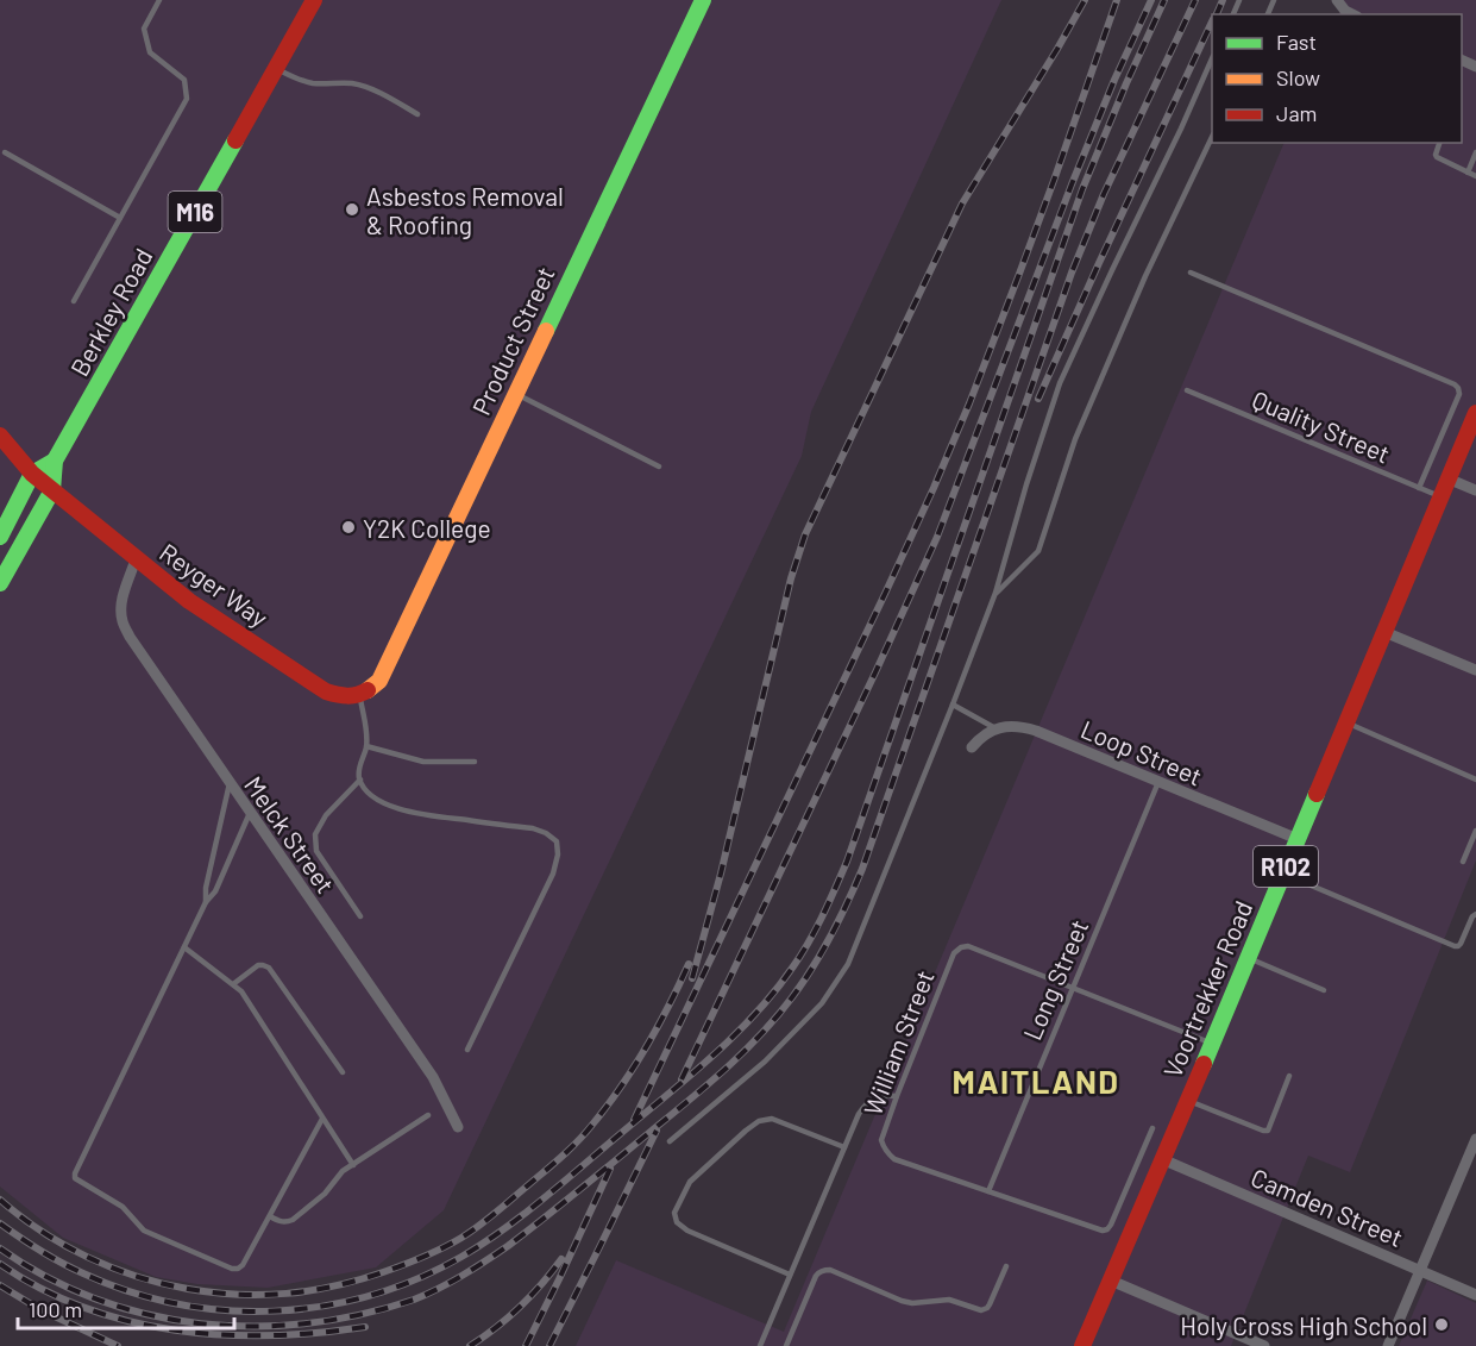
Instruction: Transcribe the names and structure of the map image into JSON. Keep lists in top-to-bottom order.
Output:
{
  "streets": {
    "main road": [
      "M16",
      "Berkley Road",
      "Product Street",
      "Reyger Way",
      "R102",
      "Voortrekker Road"
    ],
    "street": ["Loop Street", "Melck Street", "Camden Street"],
    "lane": ["Quality Street", "Long Street", "William Street"]
  },
  "crossings": [
    ["Berkley Road", "Reyger Way"],
    ["Product Street", "Reyger Way"],
    ["Quality Street", "Voortrekker Road"],
    ["Reyger Way", "Melck Street"],
    ["Loop Street", "Long Street"],
    ["Loop Street", "Voortrekker Road"],
    ["Long Street", "William Street"],
    ["Voortrekker Road", "Camden Street"]
  ],
  "districts": ["MAITLAND"],
  "places": ["Asbestos Removal & Roofing", "Y2K College", "Holy Cross High School"],
  "legend": ["Fast", "Slow", "Jam"],
  "scale_bar": "100 m"
}
